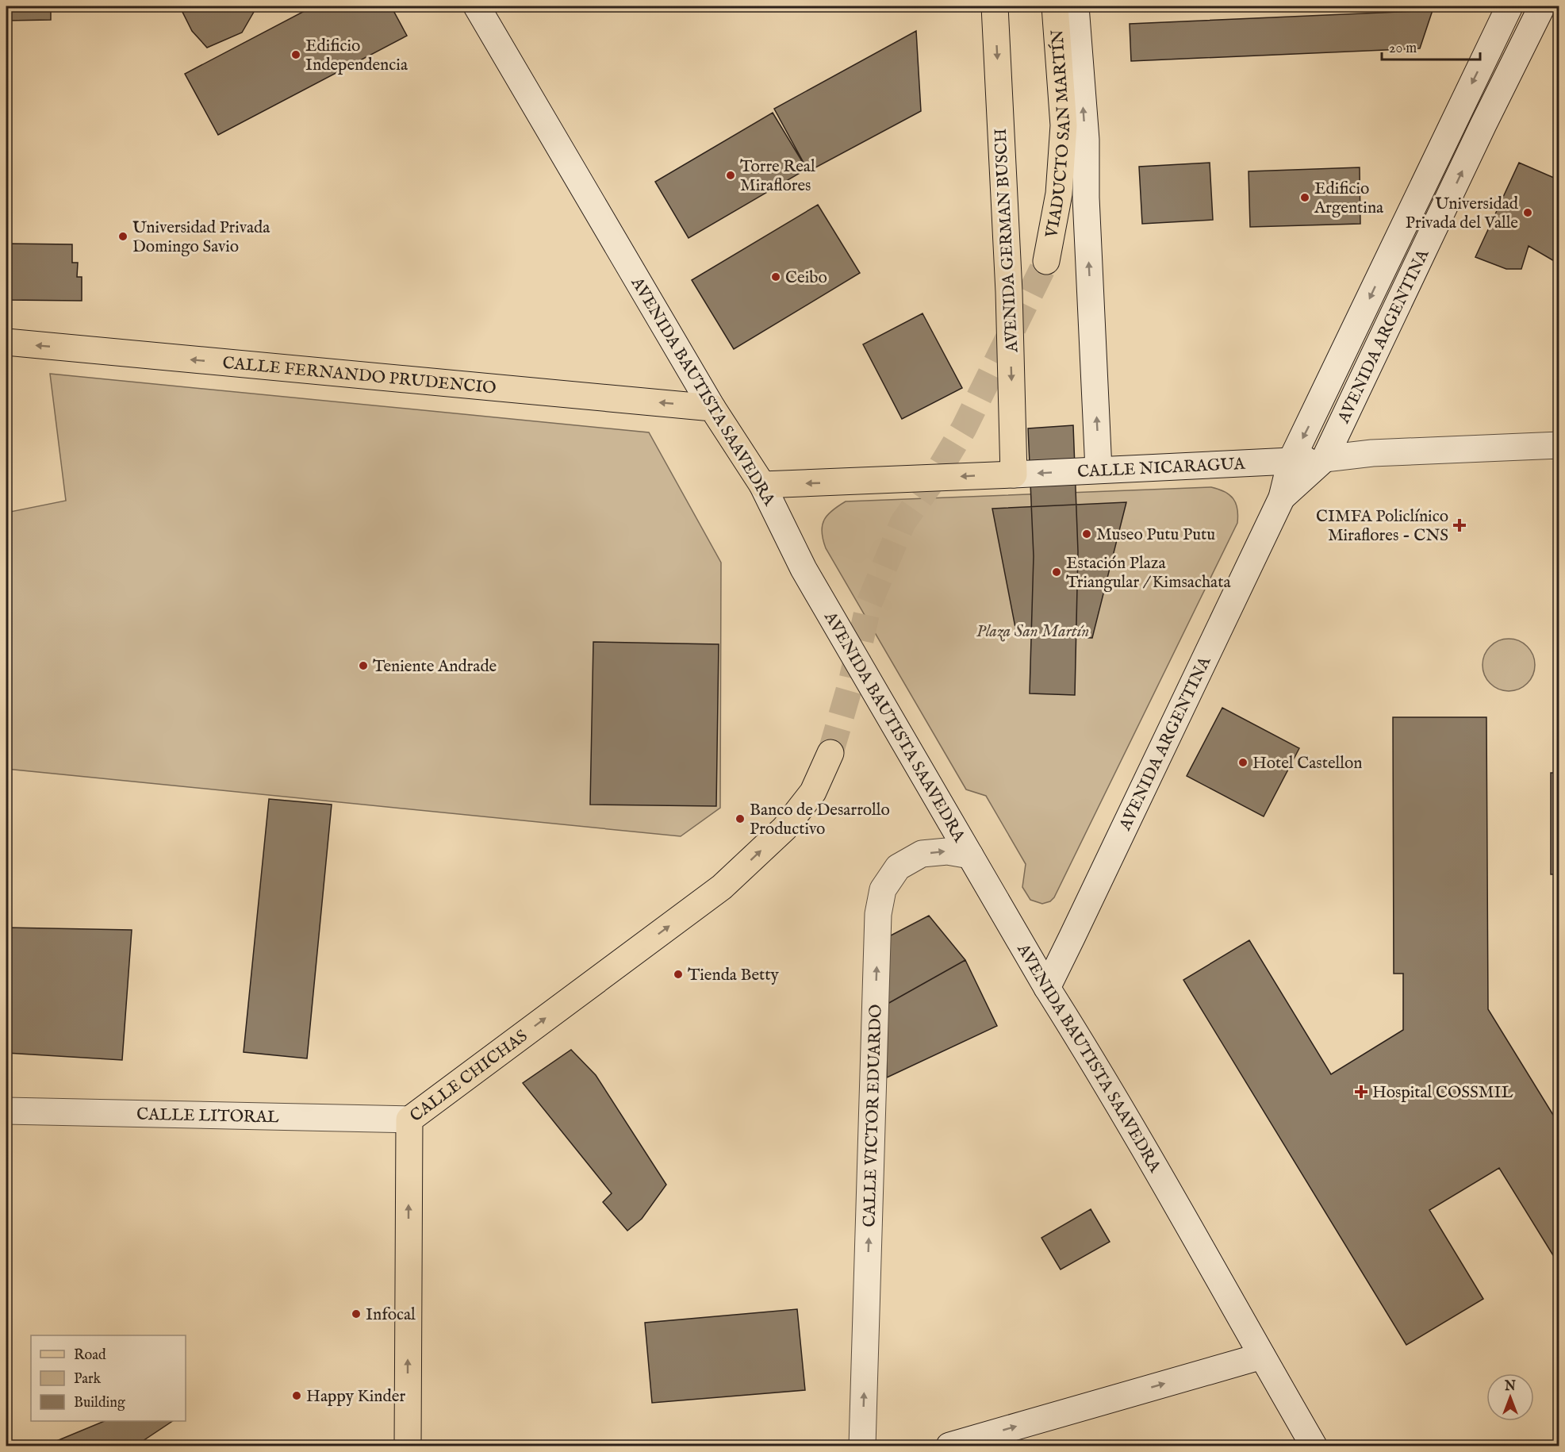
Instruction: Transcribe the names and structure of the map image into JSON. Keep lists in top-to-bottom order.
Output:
{
  "streets": {
    "main road": [
      "VIADUCTO SAN MARTÍN",
      "AVENIDA GERMAN BUSCH",
      "AVENIDA ARGENTINA",
      "CALLE FERNANDO PRUDENCIO",
      "AVENIDA BAUTISTA SAAVEDRA",
      "CALLE NICARAGUA",
      "CALLE CHICHAS",
      "CALLE LITORAL",
      "CALLE VICTOR EDUARDO"
    ]
  },
  "crossings": [
    ["AVENIDA GERMAN BUSCH", "CALLE NICARAGUA"],
    ["AVENIDA ARGENTINA", "AVENIDA BAUTISTA SAAVEDRA"],
    ["AVENIDA ARGENTINA", "CALLE NICARAGUA"],
    ["CALLE FERNANDO PRUDENCIO", "AVENIDA BAUTISTA SAAVEDRA"],
    ["AVENIDA BAUTISTA SAAVEDRA", "CALLE NICARAGUA"],
    ["AVENIDA BAUTISTA SAAVEDRA", "CALLE VICTOR EDUARDO"],
    ["CALLE CHICHAS", "CALLE LITORAL"]
  ],
  "one_way": [
    "CALLE FERNANDO PRUDENCIO",
    "CALLE NICARAGUA",
    "CALLE CHICHAS",
    "CALLE VICTOR EDUARDO"
  ],
  "parks": ["Plaza San Martín"],
  "places": {
    "other": [
      "Edificio Independencia",
      "Torre Real Miraflores",
      "Edificio Argentina",
      "Universidad Privada del Valle",
      "Universidad Privada Domingo Savio",
      "Ceibo",
      "Museo Putu Putu",
      "Estación Plaza Triangular / Kimsachata",
      "Teniente Andrade",
      "Hotel Castellon",
      "Banco de Desarrollo Productivo",
      "Tienda Betty",
      "Infocal",
      "Happy Kinder"
    ],
    "health": ["CIMFA Policlínico Miraflores - CNS", "Hospital COSSMIL"]
  },
  "legend": ["Road", "Park", "Building"],
  "scale_bar": "20 m",
  "north": "top"
}
